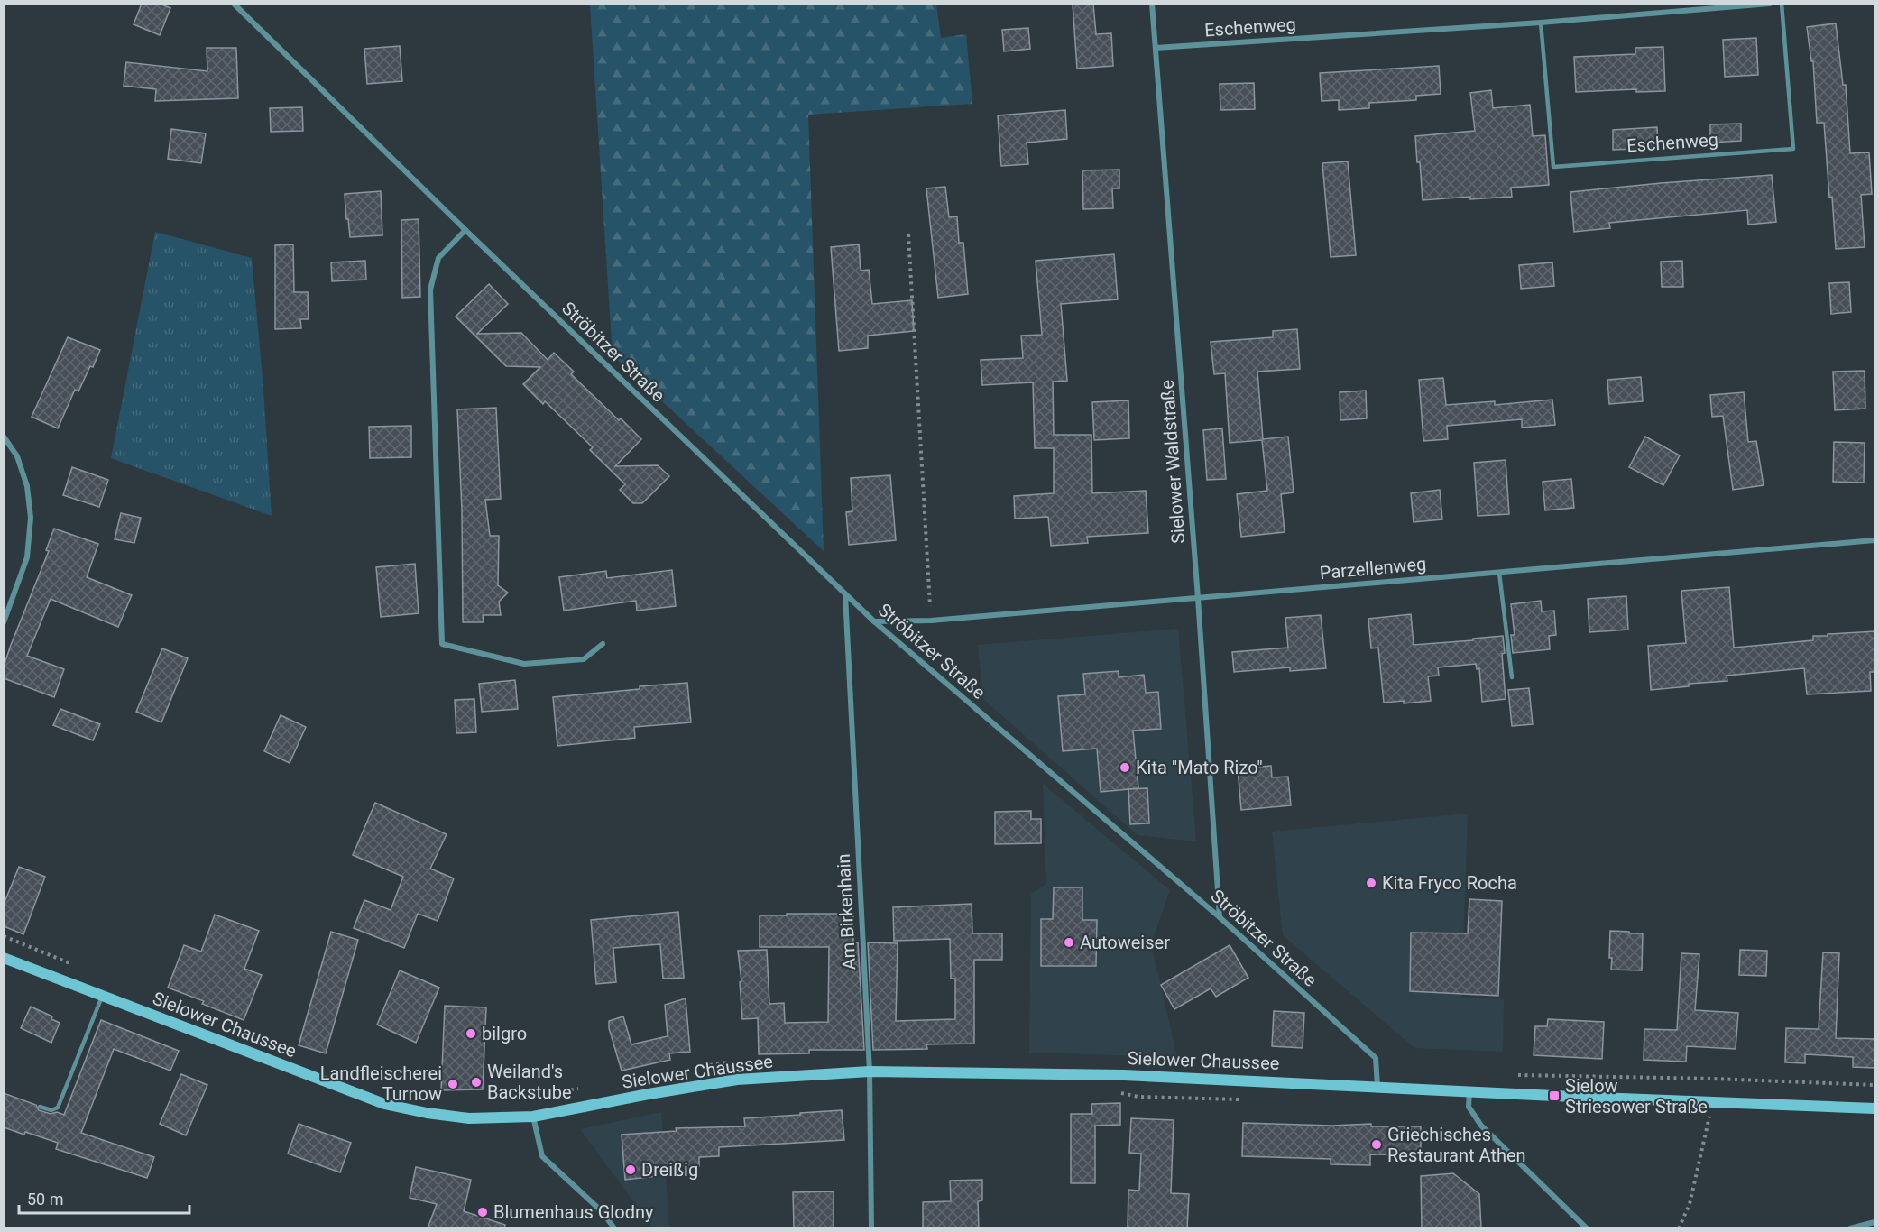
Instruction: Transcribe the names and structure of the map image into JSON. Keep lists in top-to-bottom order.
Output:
{
  "streets": {
    "main road": ["Sielower Chaussee"],
    "street": [
      "Eschenweg",
      "Ströbitzer Straße",
      "Sielower Waldstraße",
      "Parzellenweg",
      "Am Birkenhain"
    ]
  },
  "crossings": [
    ["Eschenweg", "Sielower Waldstraße"],
    ["Ströbitzer Straße", "Sielower Waldstraße"],
    ["Ströbitzer Straße", "Parzellenweg"],
    ["Ströbitzer Straße", "Am Birkenhain"],
    ["Ströbitzer Straße", "Sielower Chaussee"],
    ["Sielower Waldstraße", "Parzellenweg"],
    ["Am Birkenhain", "Sielower Chaussee"]
  ],
  "places": {
    "other": [
      "Kita \"Mato Rizo\"",
      "Kita Fryco Rocha",
      "Autoweiser",
      "bilgro",
      "Weiland's Backstube",
      "Landfleischerei Turnow",
      "Griechisches Restaurant Athen",
      "Dreißig",
      "Blumenhaus Glodny"
    ],
    "transit": ["Sielow Striesower Straße"]
  },
  "scale_bar": "50 m"
}
